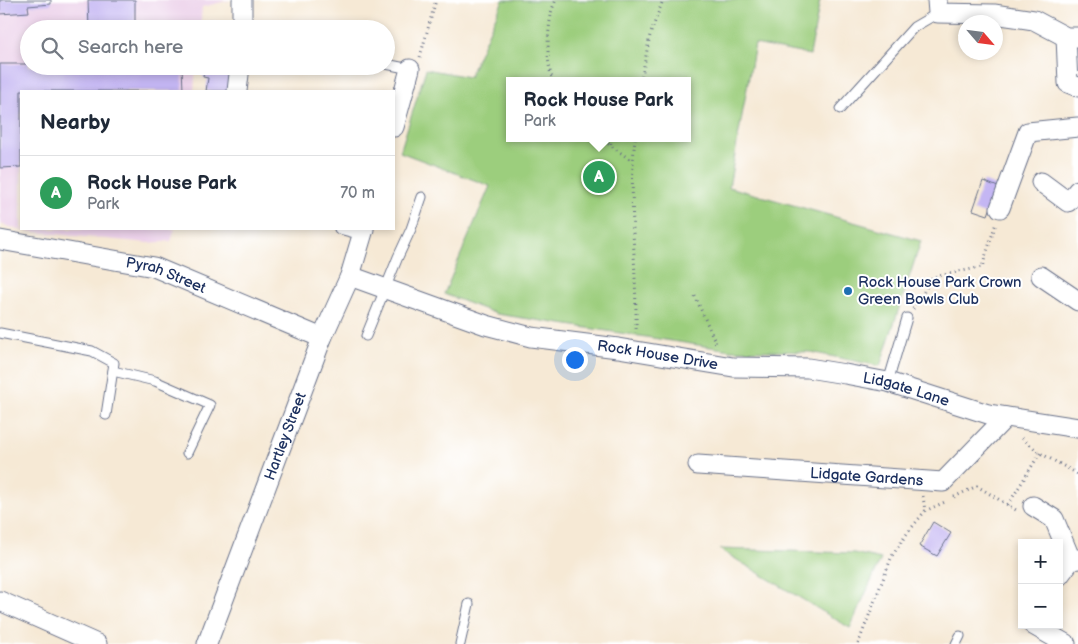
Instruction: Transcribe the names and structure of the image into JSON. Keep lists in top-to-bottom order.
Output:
{
  "streets": {
    "street": [
      "Pyrah Street",
      "Rock House Drive",
      "Lidgate Lane",
      "Hartley Street",
      "Lidgate Gardens"
    ]
  },
  "crossings": [
    ["Pyrah Street", "Hartley Street"],
    ["Rock House Drive", "Lidgate Lane"],
    ["Rock House Drive", "Hartley Street"],
    ["Lidgate Lane", "Lidgate Gardens"]
  ],
  "places": ["Rock House Park Crown Green Bowls Club"],
  "north": "bottom right",
  "page": {
    "search": "Search here",
    "popup": ["Rock House Park", "Park"],
    "heading": "Nearby",
    "list": [
      {
        "mark": "A",
        "name": "Rock House Park",
        "note": "Park",
        "value": "70 m"
      }
    ],
    "pins": "A",
    "map_buttons": ["+", "−"]
  }
}
